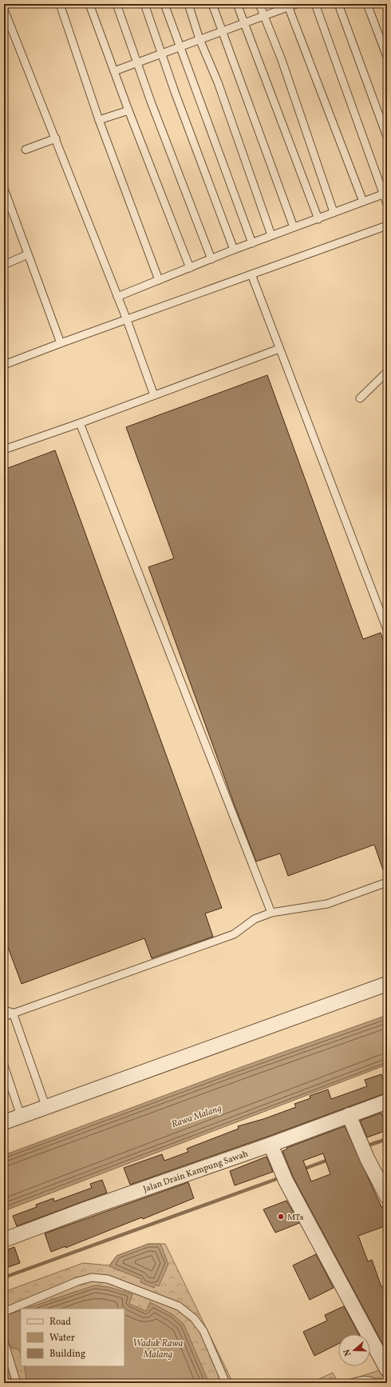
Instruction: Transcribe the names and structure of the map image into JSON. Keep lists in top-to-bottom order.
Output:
{
  "streets": {
    "street": ["Jalan Drain Kampung Sawah"]
  },
  "water": ["Rawa Malang", "Waduk Rawa Malang"],
  "places": ["MTs"],
  "legend": ["Road", "Water", "Building"],
  "north": "left"
}
